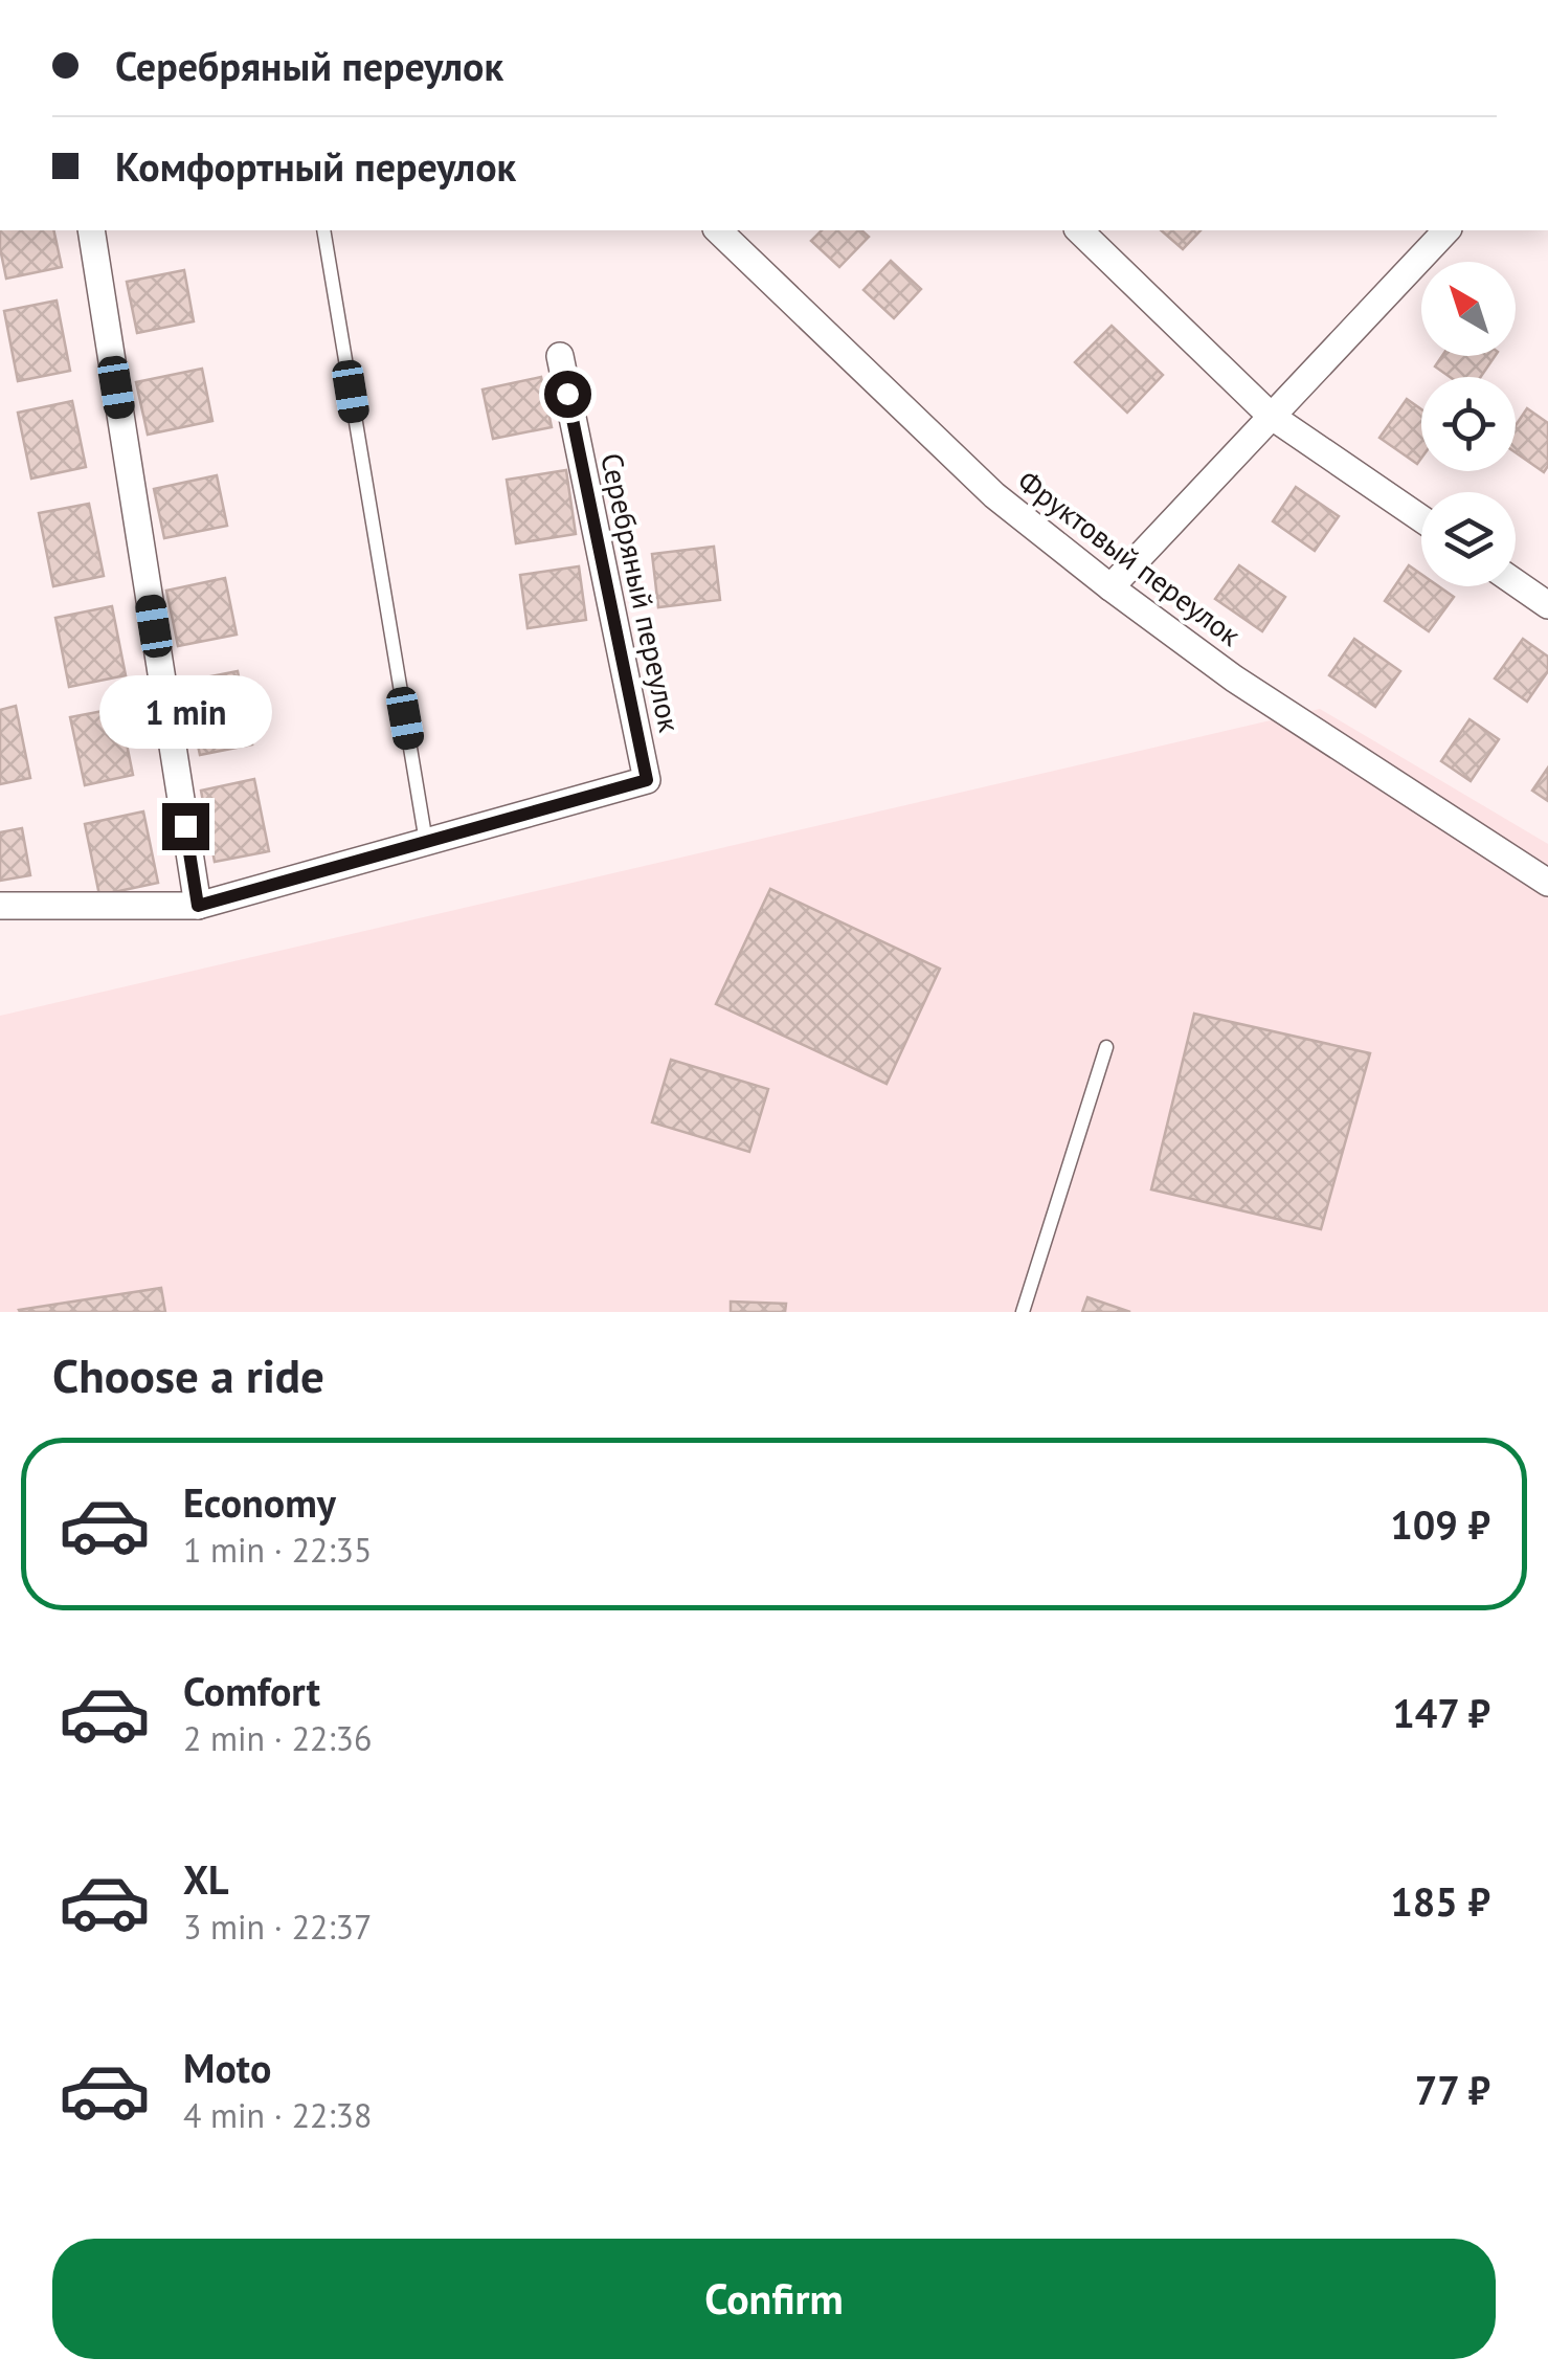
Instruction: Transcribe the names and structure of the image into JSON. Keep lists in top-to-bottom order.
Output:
{
  "streets": {
    "street": ["Фруктовый переулок", "Серебряный переулок"]
  },
  "north": "top left",
  "page": {
    "banner": ["Серебряный переулок", "Комфортный переулок"],
    "bubble": "1 min",
    "heading": "Choose a ride",
    "list": [
      {
        "name": "Economy",
        "note": "1 min · 22:35",
        "value": "109 ₽"
      },
      {
        "name": "Comfort",
        "note": "2 min · 22:36",
        "value": "147 ₽"
      },
      {
        "name": "XL",
        "note": "3 min · 22:37",
        "value": "185 ₽"
      },
      {
        "name": "Moto",
        "note": "4 min · 22:38",
        "value": "77 ₽"
      }
    ],
    "buttons": "Confirm"
  }
}
